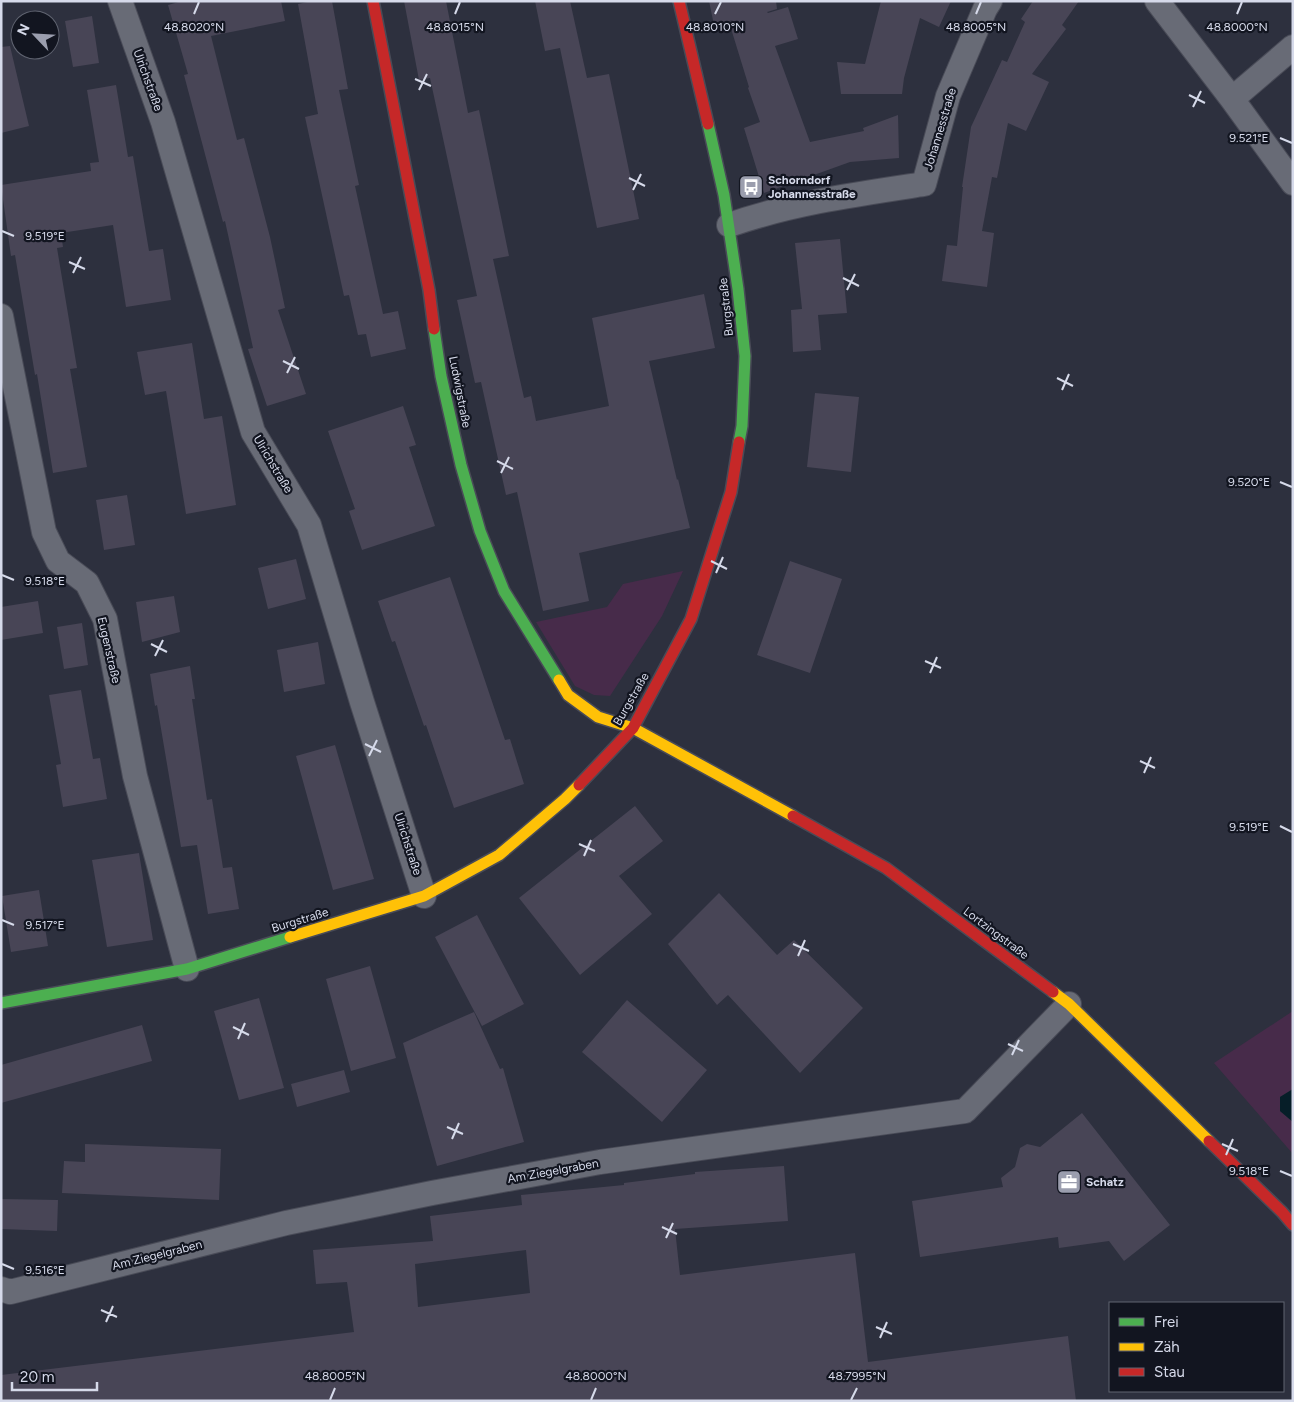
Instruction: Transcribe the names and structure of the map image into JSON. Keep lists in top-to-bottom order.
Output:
{
  "streets": {
    "street": [
      "Ulrichstraße",
      "Johannesstraße",
      "Burgstraße",
      "Ludwigstraße",
      "Eugenstraße",
      "Lortzingstraße",
      "Am Ziegelgraben"
    ]
  },
  "crossings": [
    ["Ulrichstraße", "Burgstraße"],
    ["Johannesstraße", "Burgstraße"],
    ["Burgstraße", "Ludwigstraße"],
    ["Burgstraße", "Eugenstraße"],
    ["Burgstraße", "Lortzingstraße"],
    ["Ludwigstraße", "Lortzingstraße"],
    ["Lortzingstraße", "Am Ziegelgraben"]
  ],
  "places": {
    "bus stop": ["Schorndorf Johannesstraße"],
    "office": ["Schatz"]
  },
  "legend": ["Frei", "Zäh", "Stau"],
  "scale_bar": "20 m",
  "north": "top left",
  "coordinates": [
    "48.8020°N",
    "48.8015°N",
    "48.8010°N",
    "48.8005°N",
    "48.8000°N",
    "9.521°E",
    "9.519°E",
    "9.520°E",
    "9.518°E",
    "9.517°E",
    "9.516°E",
    "48.7995°N"
  ]
}
